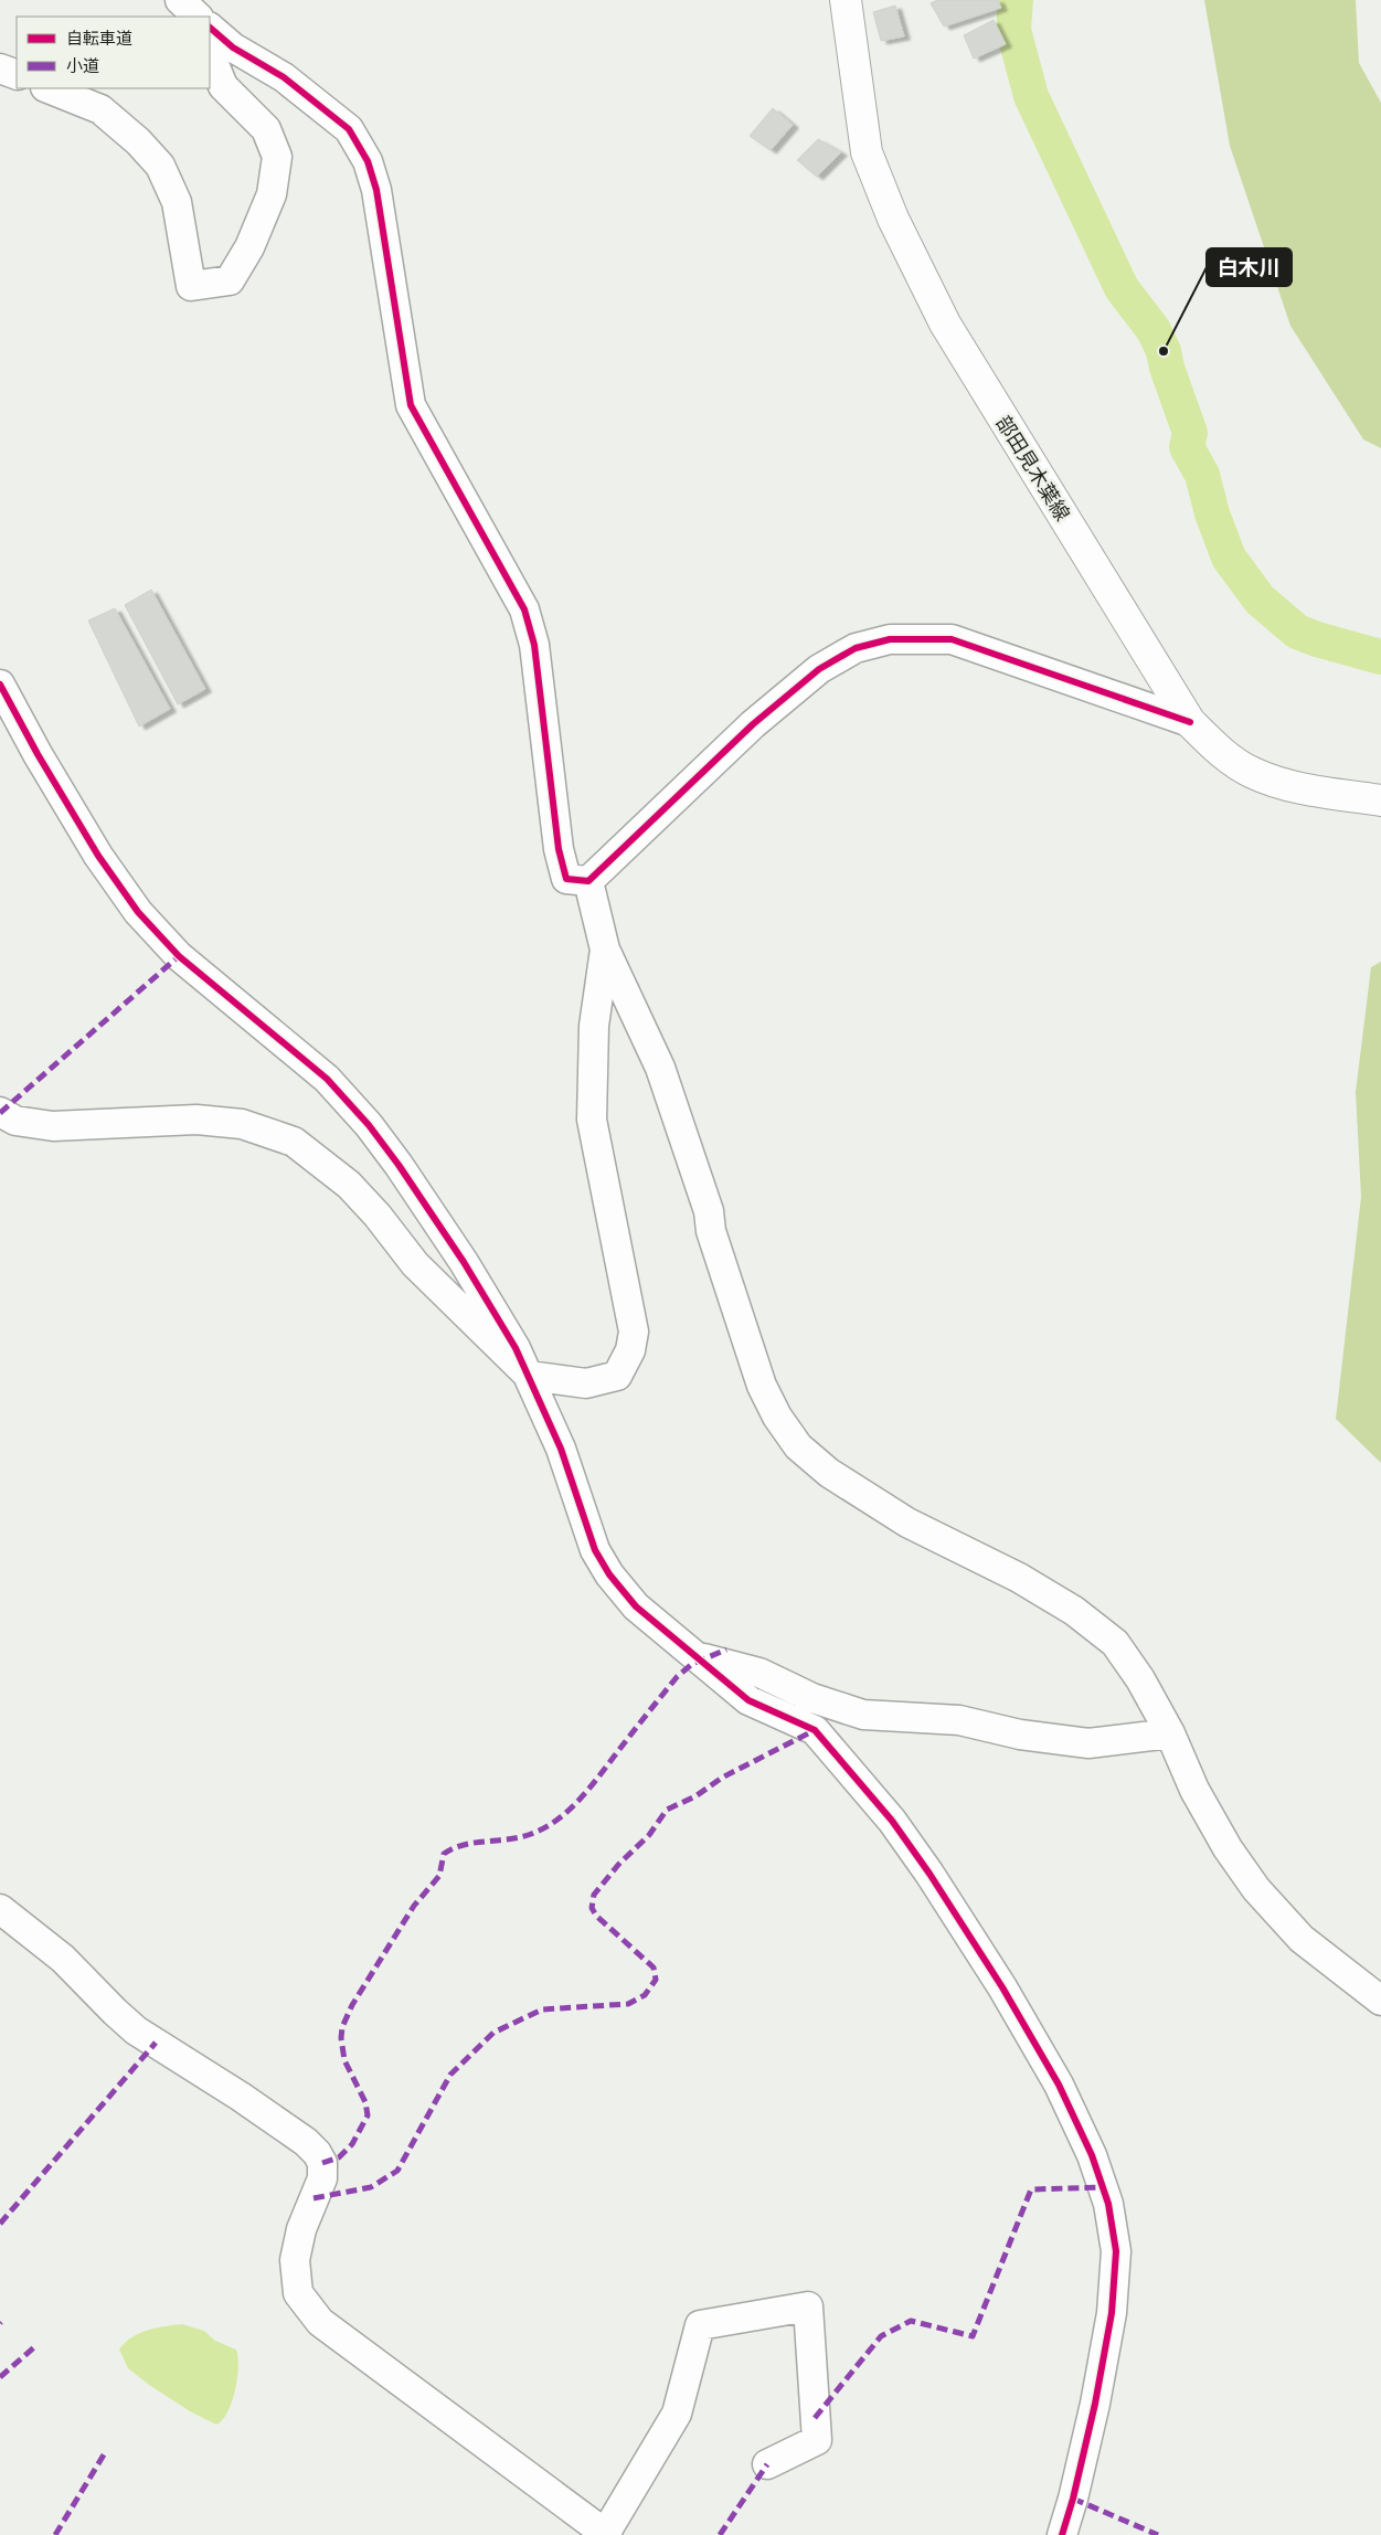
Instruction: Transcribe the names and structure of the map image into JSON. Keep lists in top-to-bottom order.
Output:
{
  "streets": {
    "main road": ["部田見木葉線"]
  },
  "places": ["白木川"],
  "legend": ["自転車道", "小道"]
}
